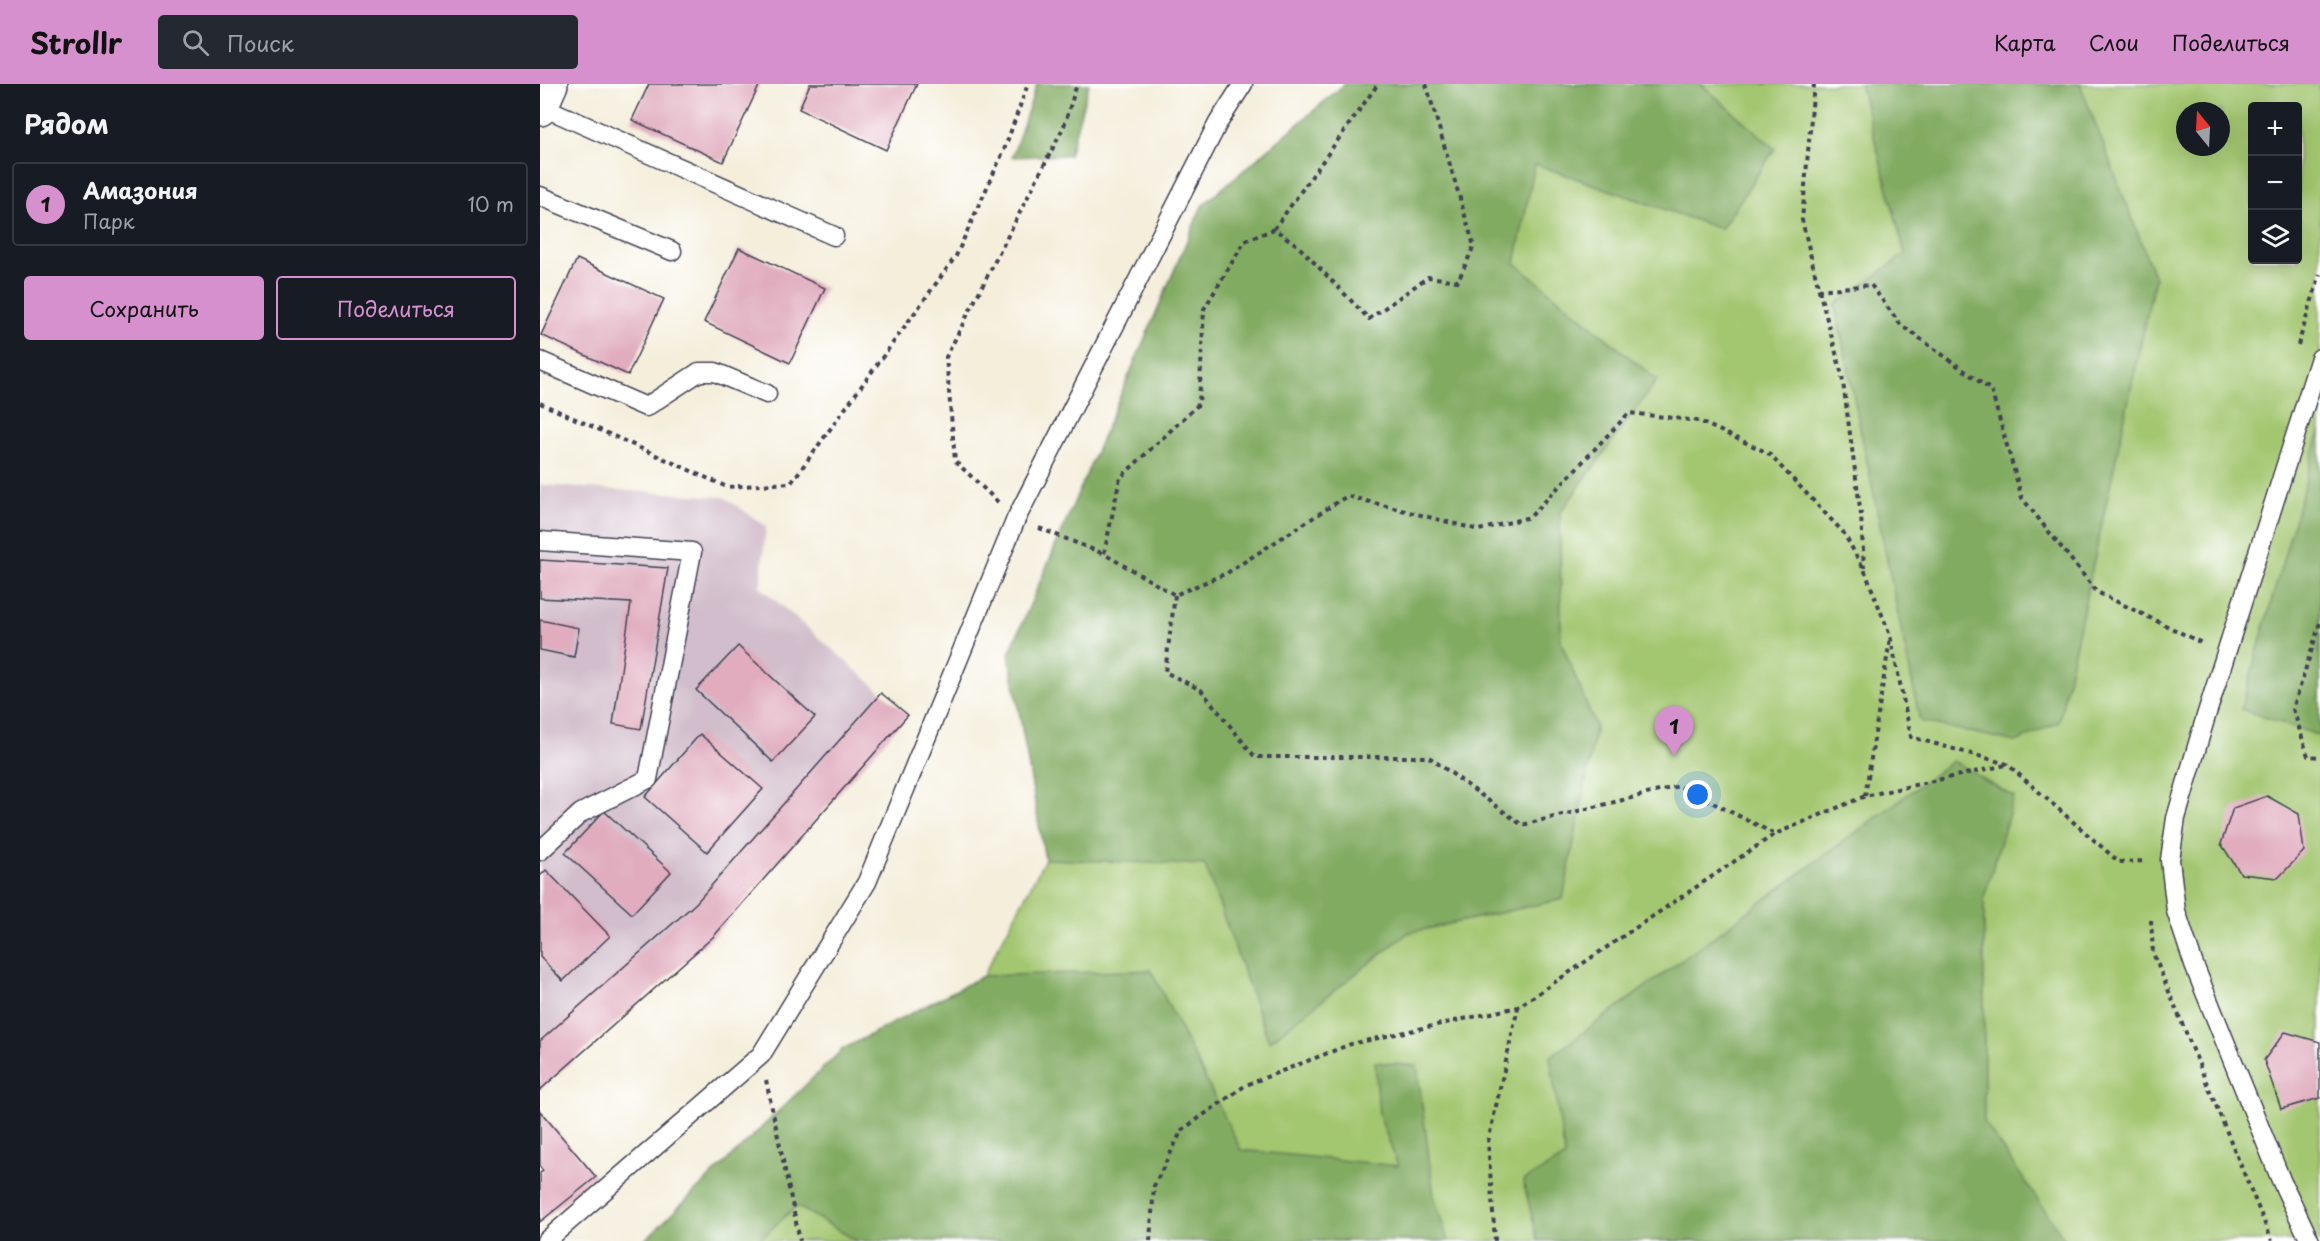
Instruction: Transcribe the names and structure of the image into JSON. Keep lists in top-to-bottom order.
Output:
{
  "north": "top",
  "page": {
    "header": "Strollr",
    "search": "Поиск",
    "nav": ["Карта", "Слои", "Поделиться"],
    "heading": "Рядом",
    "map_buttons": ["+", "−"],
    "list": [
      {
        "mark": "1",
        "name": "Амазония",
        "note": "Парк",
        "value": "10 m"
      }
    ],
    "buttons": ["Сохранить", "Поделиться"],
    "pins": "1"
  }
}
